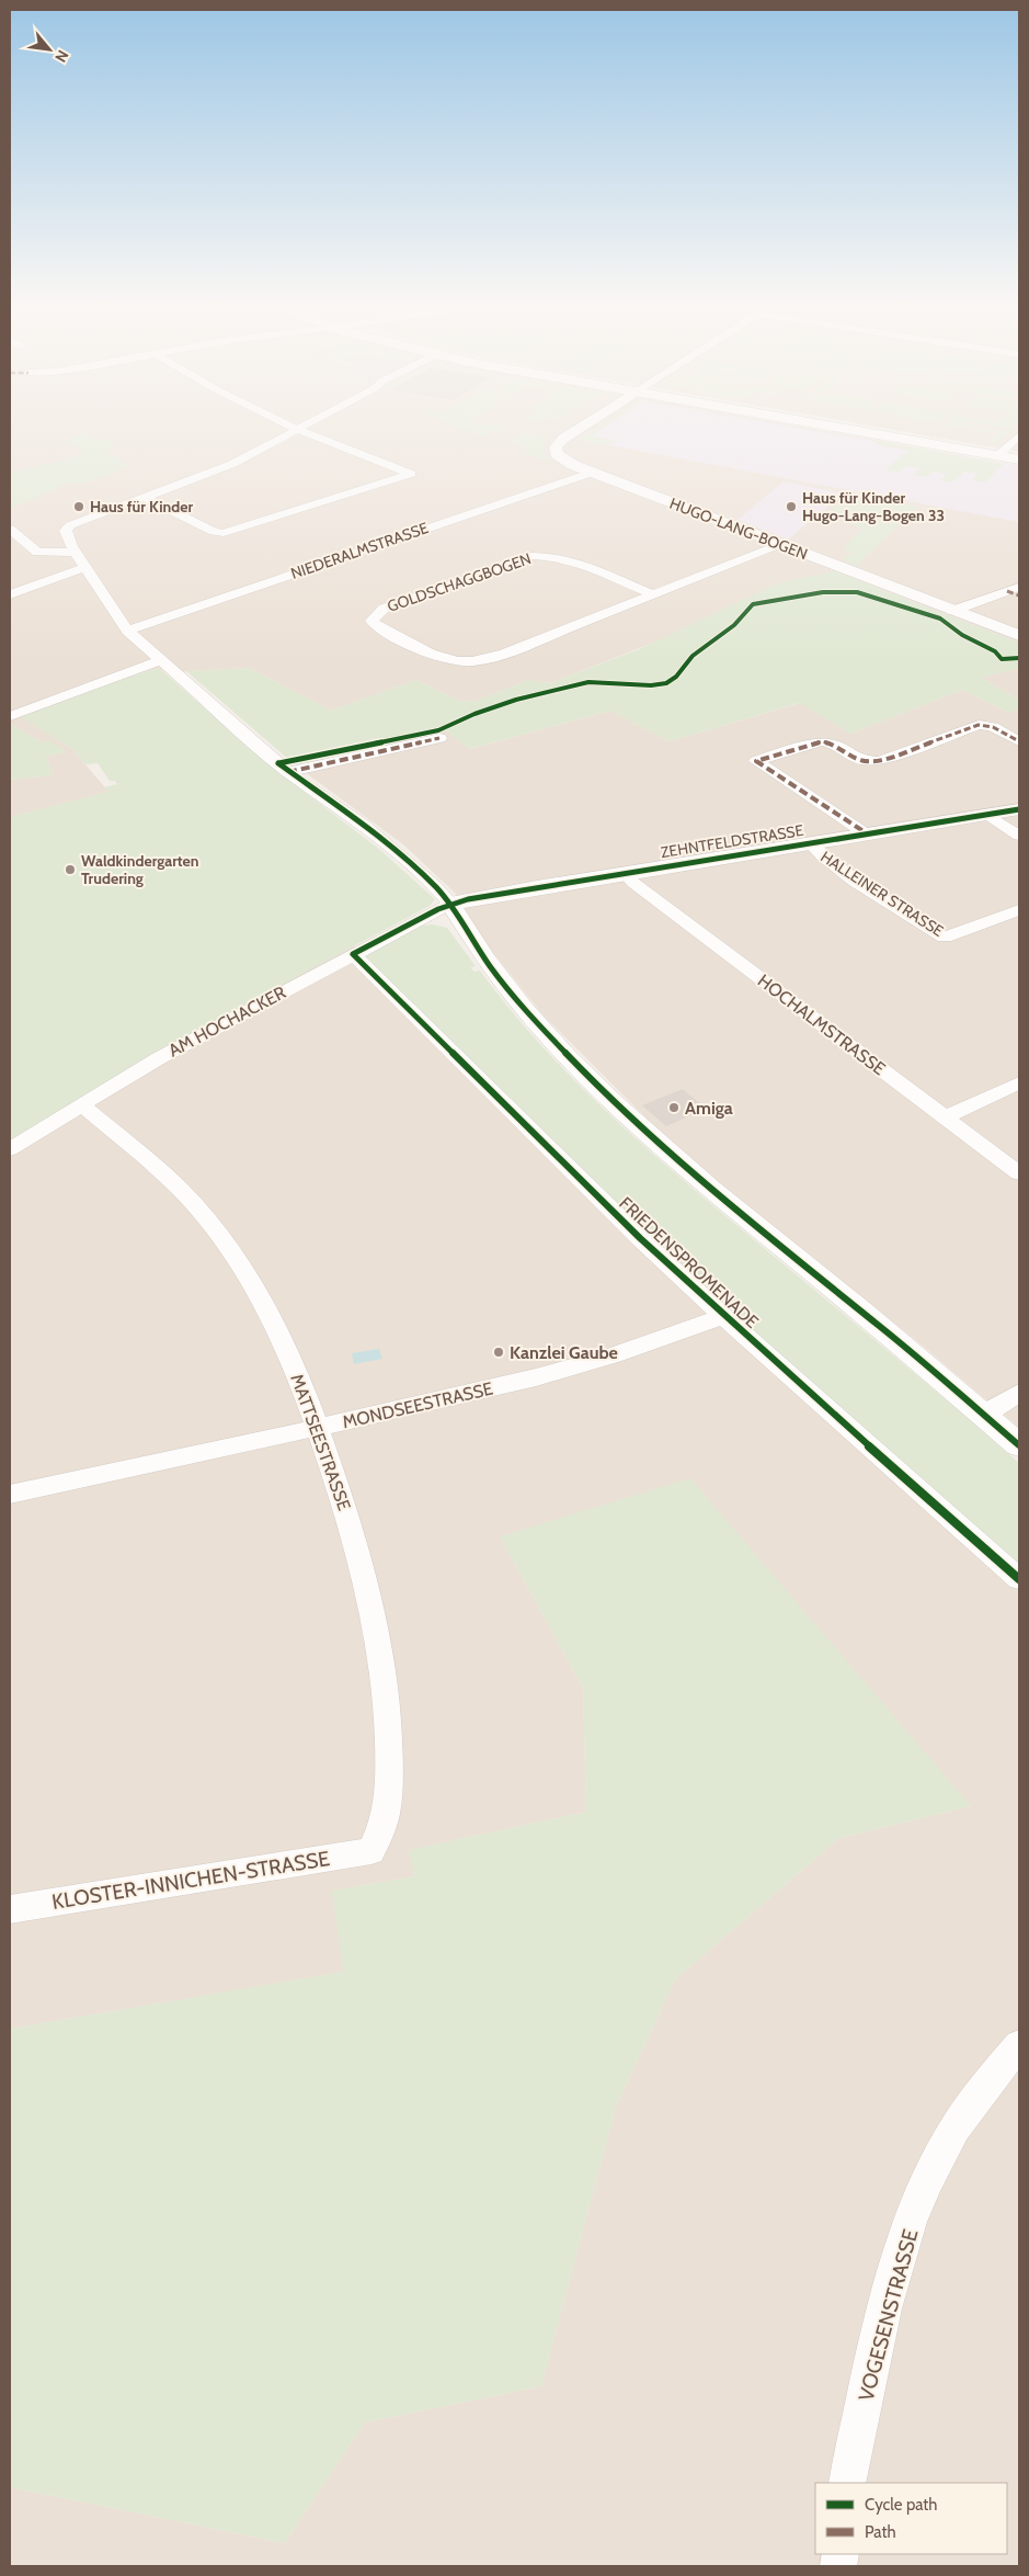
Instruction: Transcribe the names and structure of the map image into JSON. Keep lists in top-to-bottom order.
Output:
{
  "streets": {
    "street": [
      "HUGO-LANG-BOGEN",
      "NIEDERALMSTRASSE",
      "GOLDSCHAGGBOGEN",
      "ZEHNTFELDSTRASSE",
      "HALLEINER STRASSE",
      "AM HOCHACKER",
      "HOCHALMSTRASSE",
      "FRIEDENSPROMENADE",
      "MONDSEESTRASSE",
      "MATTSEESTRASSE",
      "KLOSTER-INNICHEN-STRASSE",
      "VOGESENSTRASSE"
    ]
  },
  "crossings": [
    ["HUGO-LANG-BOGEN", "NIEDERALMSTRASSE"],
    ["HUGO-LANG-BOGEN", "GOLDSCHAGGBOGEN"],
    ["ZEHNTFELDSTRASSE", "HALLEINER STRASSE"],
    ["ZEHNTFELDSTRASSE", "AM HOCHACKER"],
    ["ZEHNTFELDSTRASSE", "HOCHALMSTRASSE"],
    ["AM HOCHACKER", "FRIEDENSPROMENADE"],
    ["AM HOCHACKER", "MATTSEESTRASSE"],
    ["FRIEDENSPROMENADE", "MONDSEESTRASSE"],
    ["MONDSEESTRASSE", "MATTSEESTRASSE"],
    ["MATTSEESTRASSE", "KLOSTER-INNICHEN-STRASSE"]
  ],
  "places": [
    "Haus für Kinder",
    "Haus für Kinder Hugo-Lang-Bogen 33",
    "Waldkindergarten Trudering",
    "Amiga",
    "Kanzlei Gaube"
  ],
  "legend": ["Cycle path", "Path"],
  "north": "bottom right"
}
